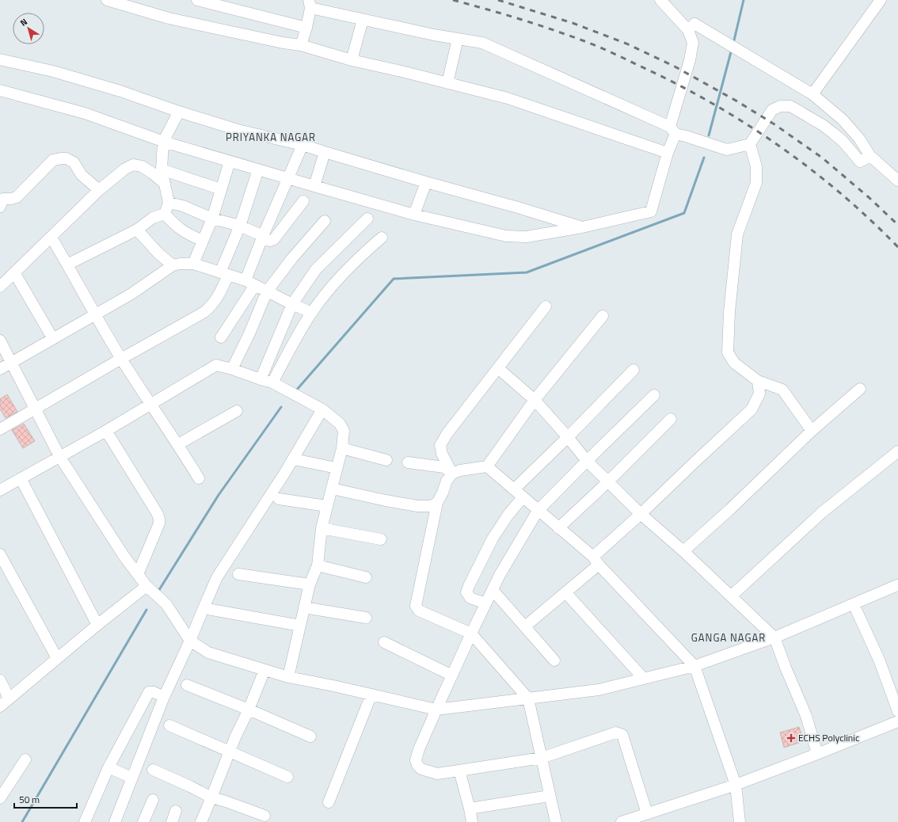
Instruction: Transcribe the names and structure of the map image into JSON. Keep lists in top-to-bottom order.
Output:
{
  "districts": ["PRIYANKA NAGAR", "GANGA NAGAR"],
  "places": {
    "health": ["ECHS Polyclinic"]
  },
  "scale_bar": "50 m",
  "north": "top left"
}
